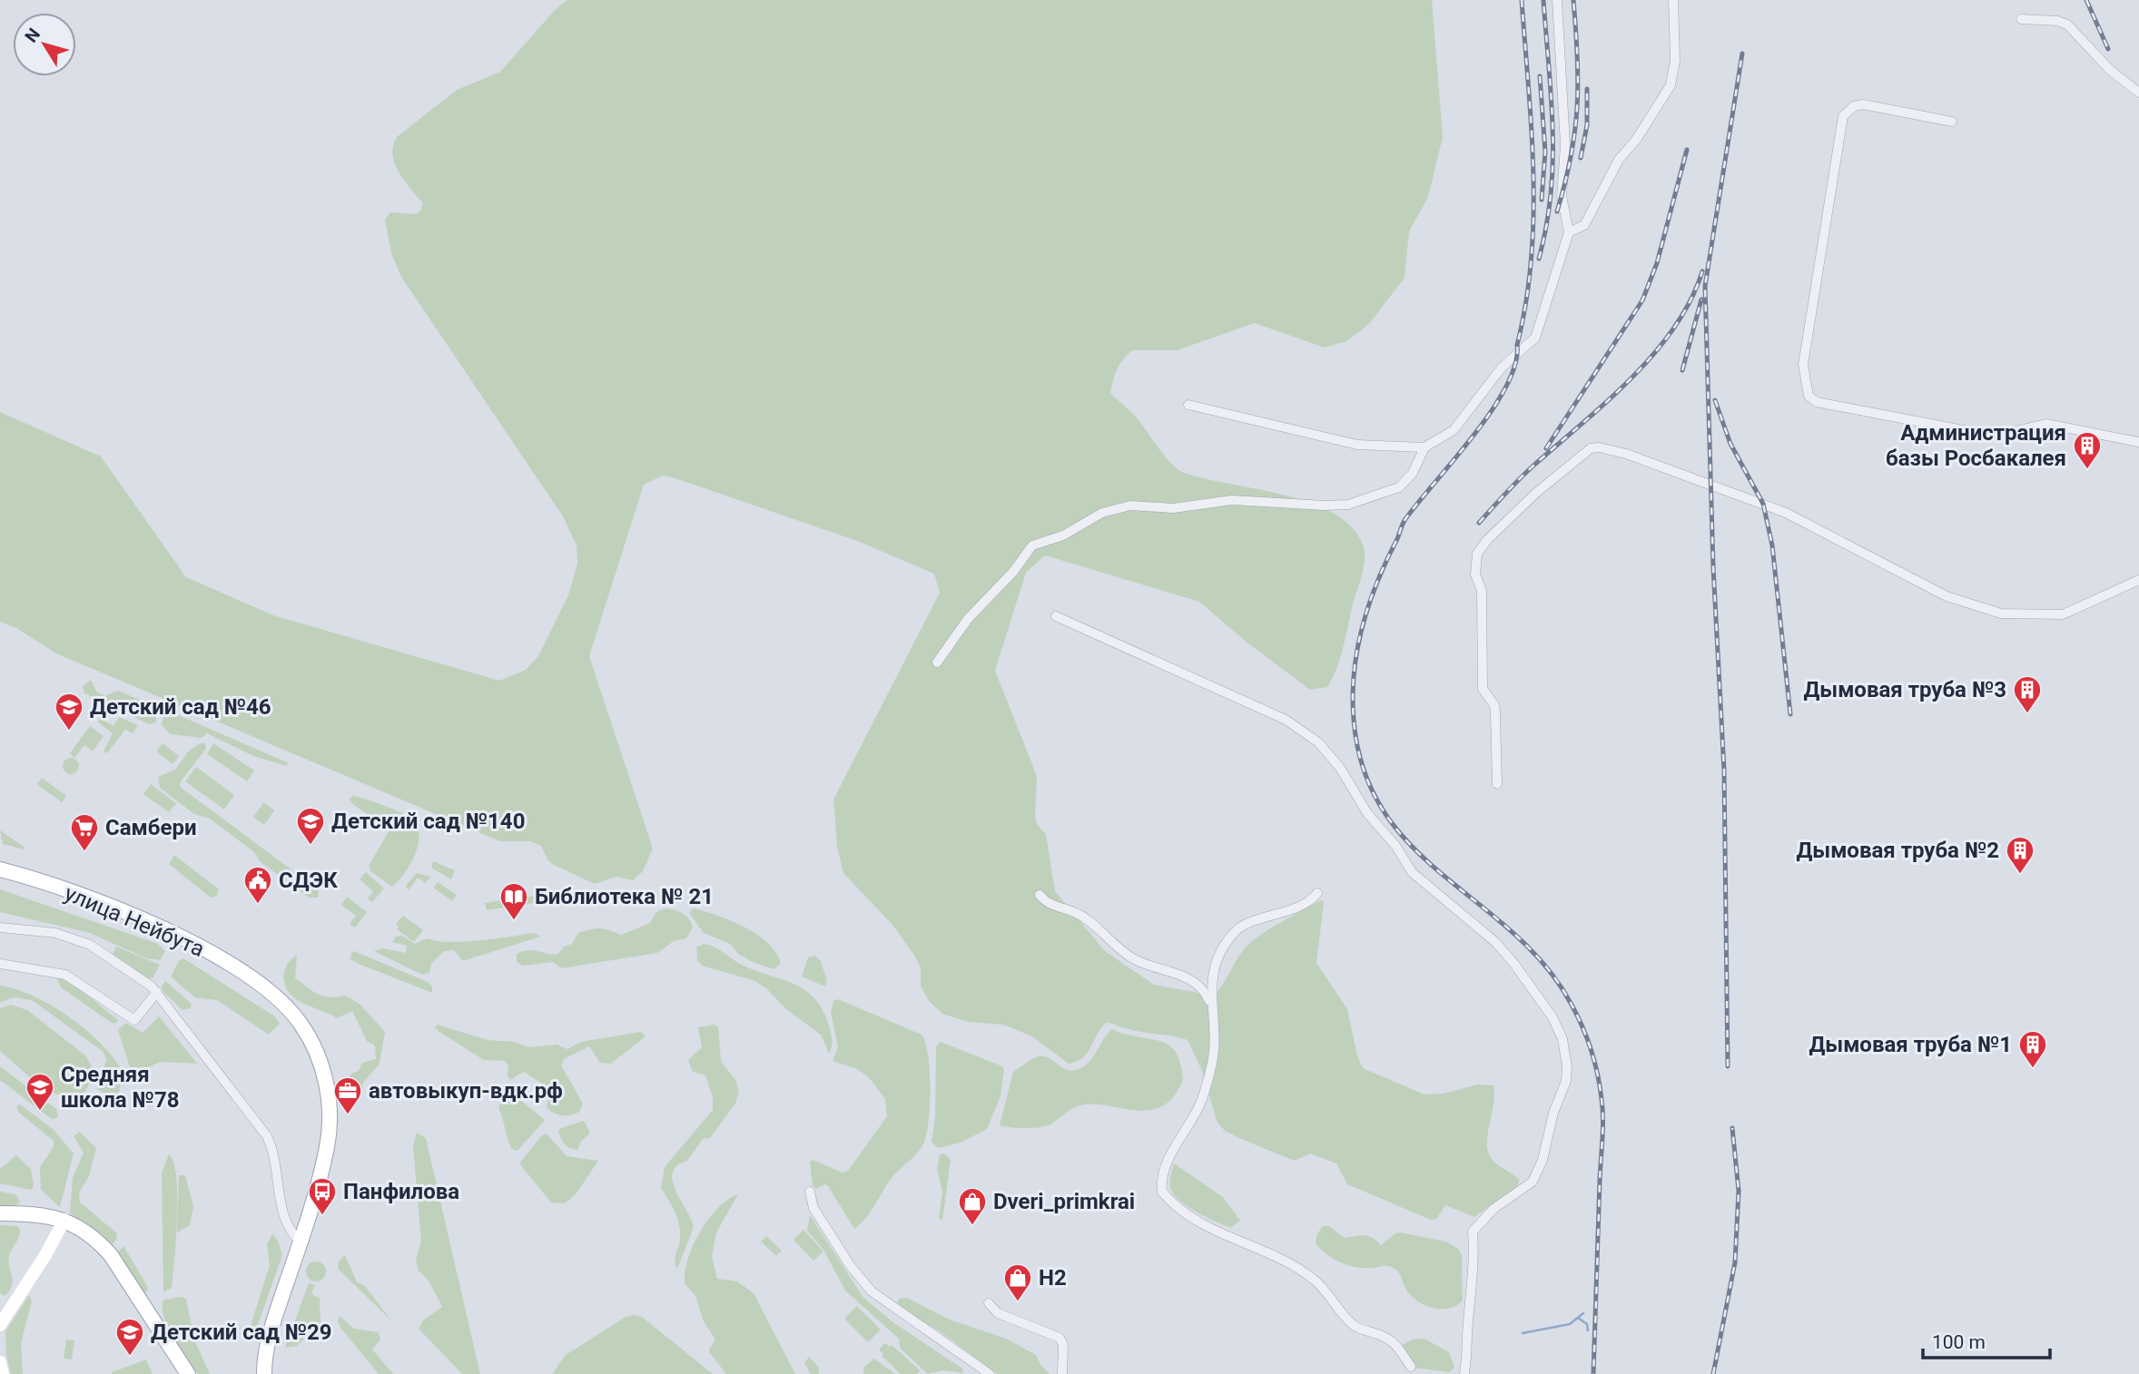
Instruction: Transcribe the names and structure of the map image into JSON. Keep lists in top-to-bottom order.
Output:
{
  "streets": {
    "main road": ["улица Нейбута"]
  },
  "places": {
    "building": [
      "Администрация базы Росбакалея",
      "Дымовая труба №3",
      "Дымовая труба №2",
      "Дымовая труба №1"
    ],
    "school or university": [
      "Детский сад №46",
      "Детский сад №140",
      "Средняя школа №78",
      "Детский сад №29"
    ],
    "supermarket": ["Самбери"],
    "public building": ["СДЭК"],
    "library": ["Библиотека № 21"],
    "office": ["автовыкуп-вдк.рф"],
    "bus stop": ["Панфилова"],
    "shop": ["Dveri_primkrai", "H2"]
  },
  "scale_bar": "100 m",
  "north": "top left"
}
